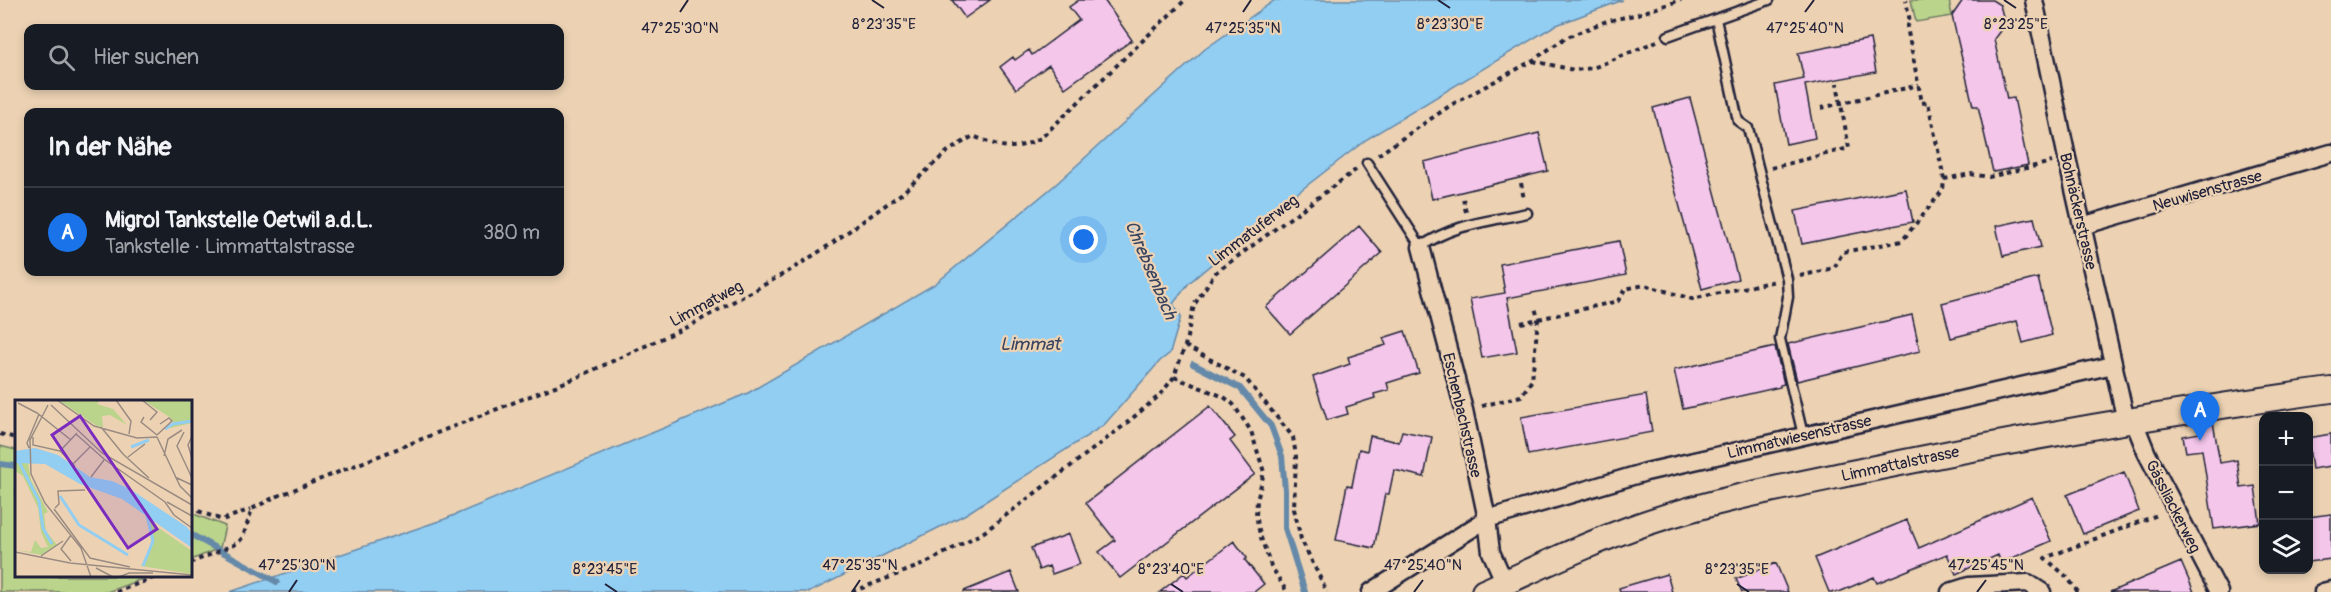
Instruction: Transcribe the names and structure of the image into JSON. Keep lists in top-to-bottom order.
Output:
{
  "streets": {
    "main road": ["Limmattalstrasse"],
    "street": [
      "Neuwisenstrasse",
      "Bohnäckerstrasse",
      "Eschenbachstrasse",
      "Limmatwiesenstrasse",
      "Gässliackerweg"
    ],
    "path": ["Limmatuferweg", "Limmatweg"]
  },
  "crossings": [
    ["Neuwisenstrasse", "Bohnäckerstrasse"],
    ["Bohnäckerstrasse", "Limmatwiesenstrasse"],
    ["Bohnäckerstrasse", "Limmattalstrasse"],
    ["Bohnäckerstrasse", "Gässliackerweg"],
    ["Eschenbachstrasse", "Limmatwiesenstrasse"],
    ["Eschenbachstrasse", "Limmattalstrasse"],
    ["Limmattalstrasse", "Gässliackerweg"]
  ],
  "water": ["Chrebsenbach", "Limmat"],
  "page": {
    "search": "Hier suchen",
    "heading": "In der Nähe",
    "list": [
      {
        "mark": "A",
        "name": "Migrol Tankstelle Oetwil a.d.L.",
        "note": "Tankstelle · Limmattalstrasse",
        "value": "380 m"
      }
    ],
    "pins": "A",
    "map_buttons": ["+", "−"]
  },
  "coordinates": [
    "8°23'35\"E",
    "8°23'30\"E",
    "8°23'25\"E",
    "47°25'40\"N",
    "47°25'30\"N",
    "47°25'35\"N",
    "47°25'45\"N",
    "8°23'45\"E",
    "8°23'40\"E"
  ]
}
